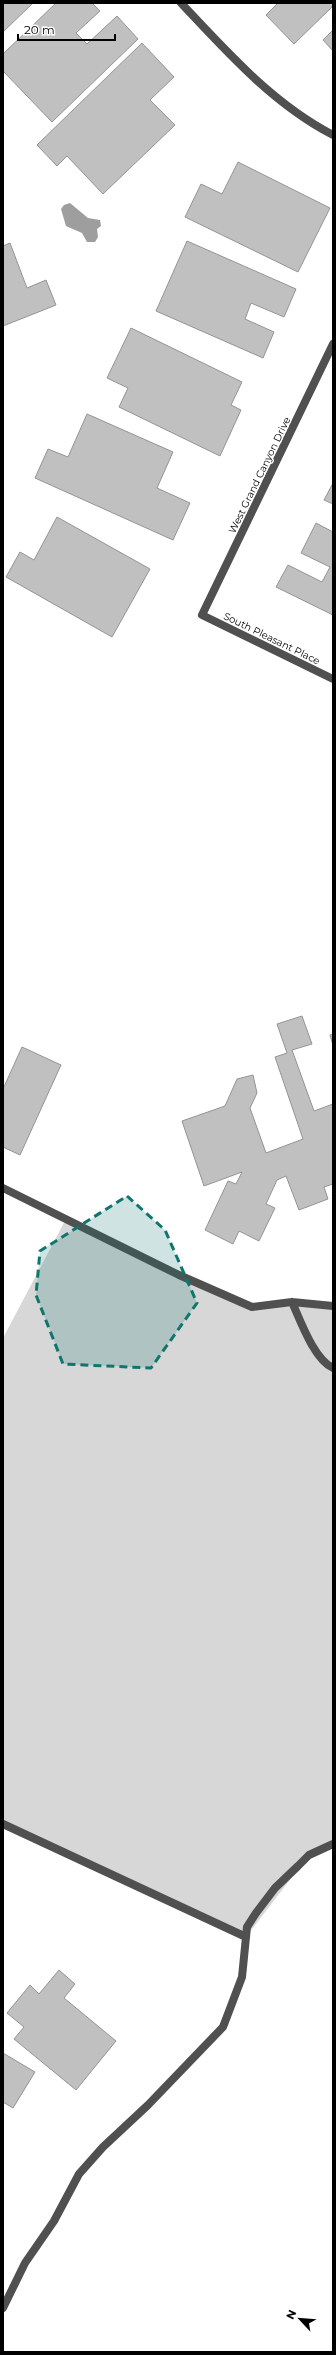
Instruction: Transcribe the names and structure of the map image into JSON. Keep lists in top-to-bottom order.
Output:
{
  "streets": {
    "street": ["West Grand Canyon Drive", "South Pleasant Place"]
  },
  "crossings": [
    ["West Grand Canyon Drive", "South Pleasant Place"]
  ],
  "scale_bar": "20 m",
  "north": "top left"
}
